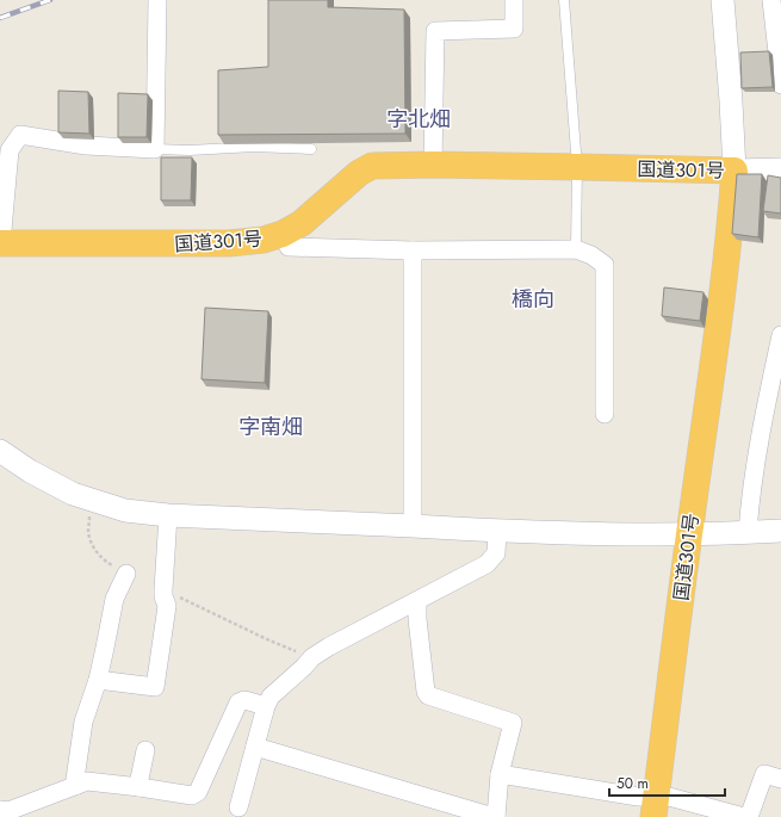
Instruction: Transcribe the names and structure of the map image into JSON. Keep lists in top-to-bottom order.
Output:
{
  "streets": {
    "highway": ["国道301号"]
  },
  "districts": ["字北畑", "橋向", "字南畑"],
  "scale_bar": "50 m"
}
